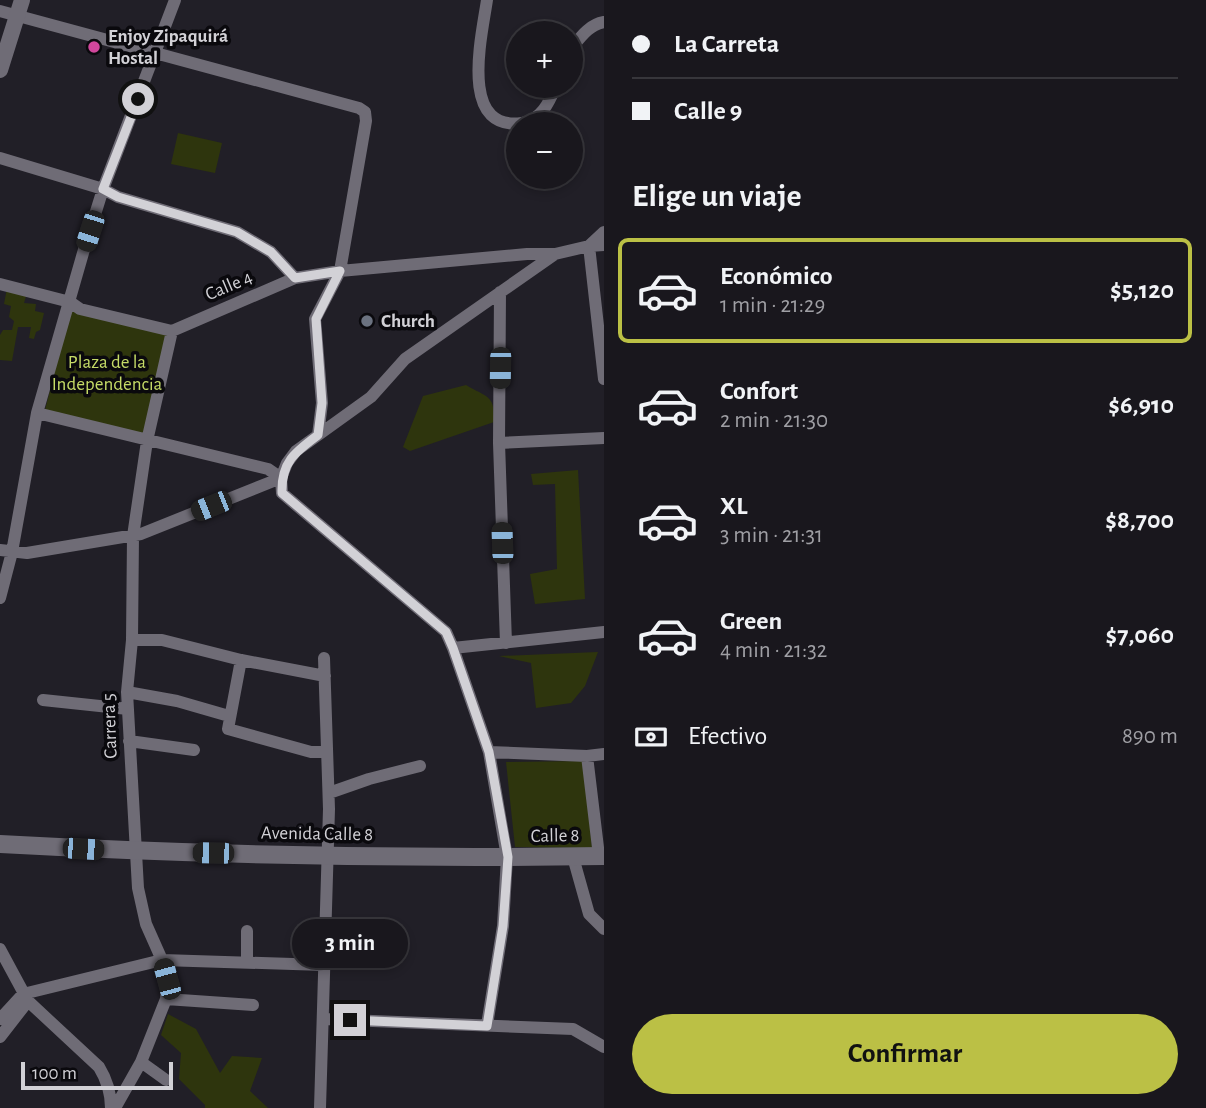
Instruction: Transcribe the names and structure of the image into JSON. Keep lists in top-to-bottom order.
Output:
{
  "streets": {
    "main road": ["Avenida Calle 8", "Calle 8"],
    "street": ["Calle 4", "Carrera 5"]
  },
  "crossings": [
    ["Calle 4", "Carrera 5"],
    ["Carrera 5", "Avenida Calle 8"],
    ["Avenida Calle 8", "Calle 8"]
  ],
  "parks": ["Plaza de la Independencia"],
  "places": ["Enjoy Zipaquirá Hostal", "Church"],
  "scale_bar": "100 m",
  "page": {
    "banner": ["La Carreta", "Calle 9"],
    "map_buttons": ["+", "−"],
    "heading": "Elige un viaje",
    "list": [
      {
        "name": "Económico",
        "note": "1 min · 21:29",
        "value": "$5,120"
      },
      {
        "name": "Confort",
        "note": "2 min · 21:30",
        "value": "$6,910"
      },
      {
        "name": "XL",
        "note": "3 min · 21:31",
        "value": "$8,700"
      },
      {
        "name": "Green",
        "note": "4 min · 21:32",
        "value": "$7,060"
      }
    ],
    "pay": ["Efectivo", "890 m"],
    "bubble": "3 min",
    "buttons": "Confirmar",
    "scale": "100 m"
  }
}
